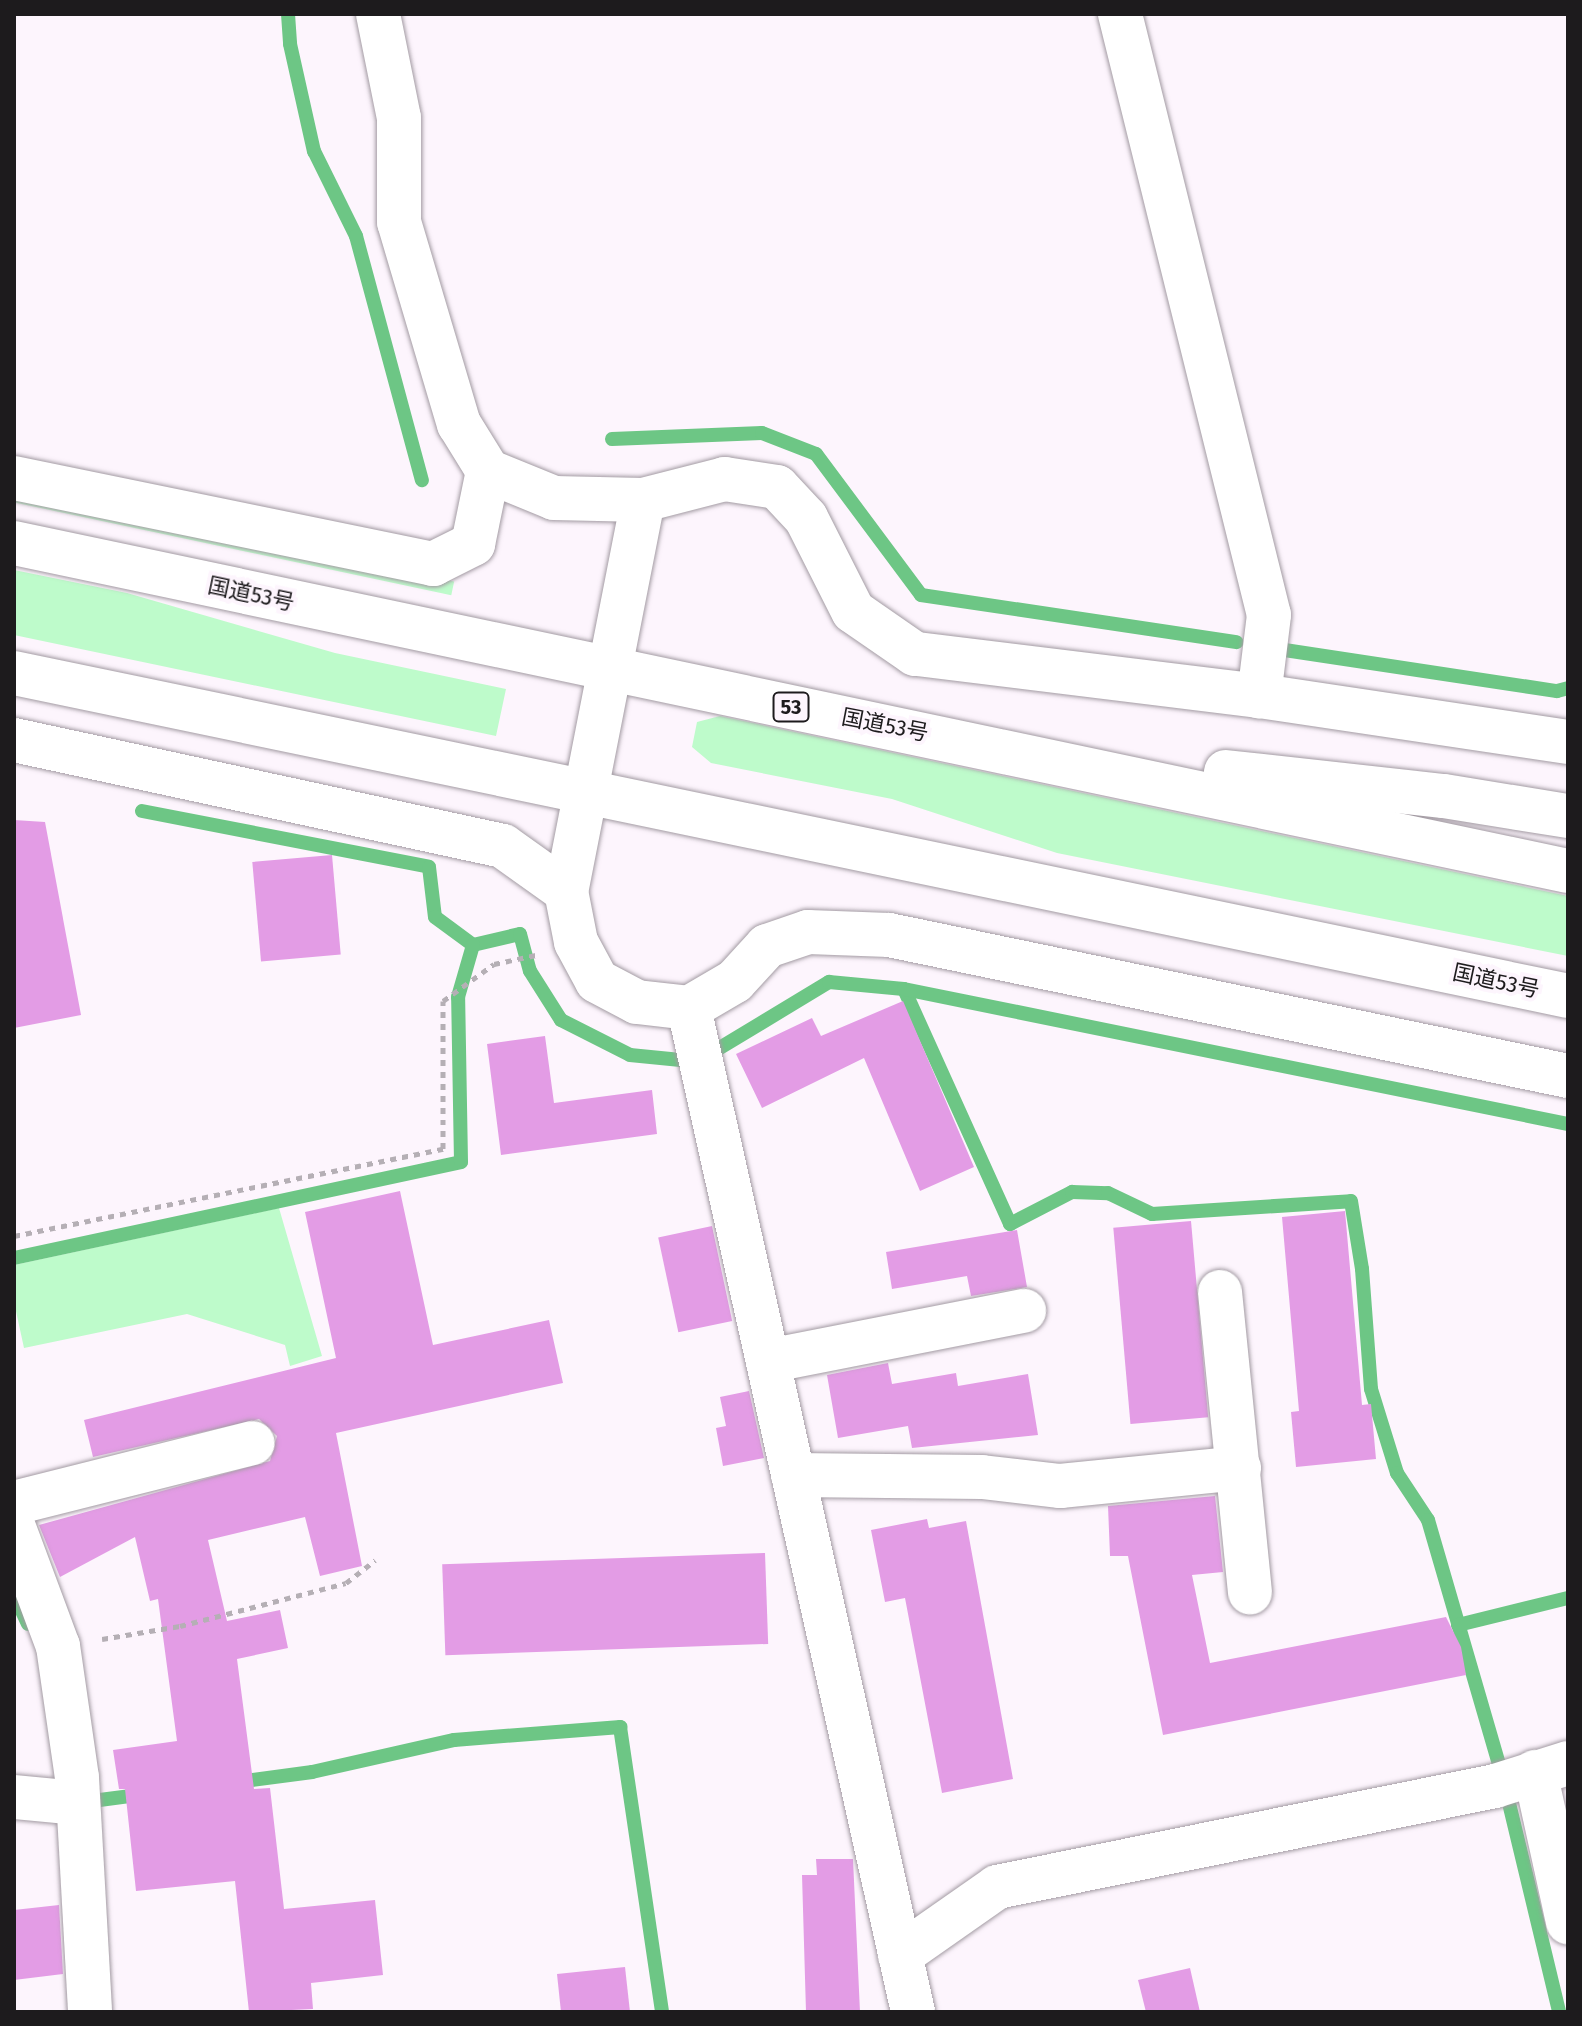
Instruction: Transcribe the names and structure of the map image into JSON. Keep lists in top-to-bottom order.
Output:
{
  "streets": {
    "main road": ["国道53号", "53"]
  }
}
